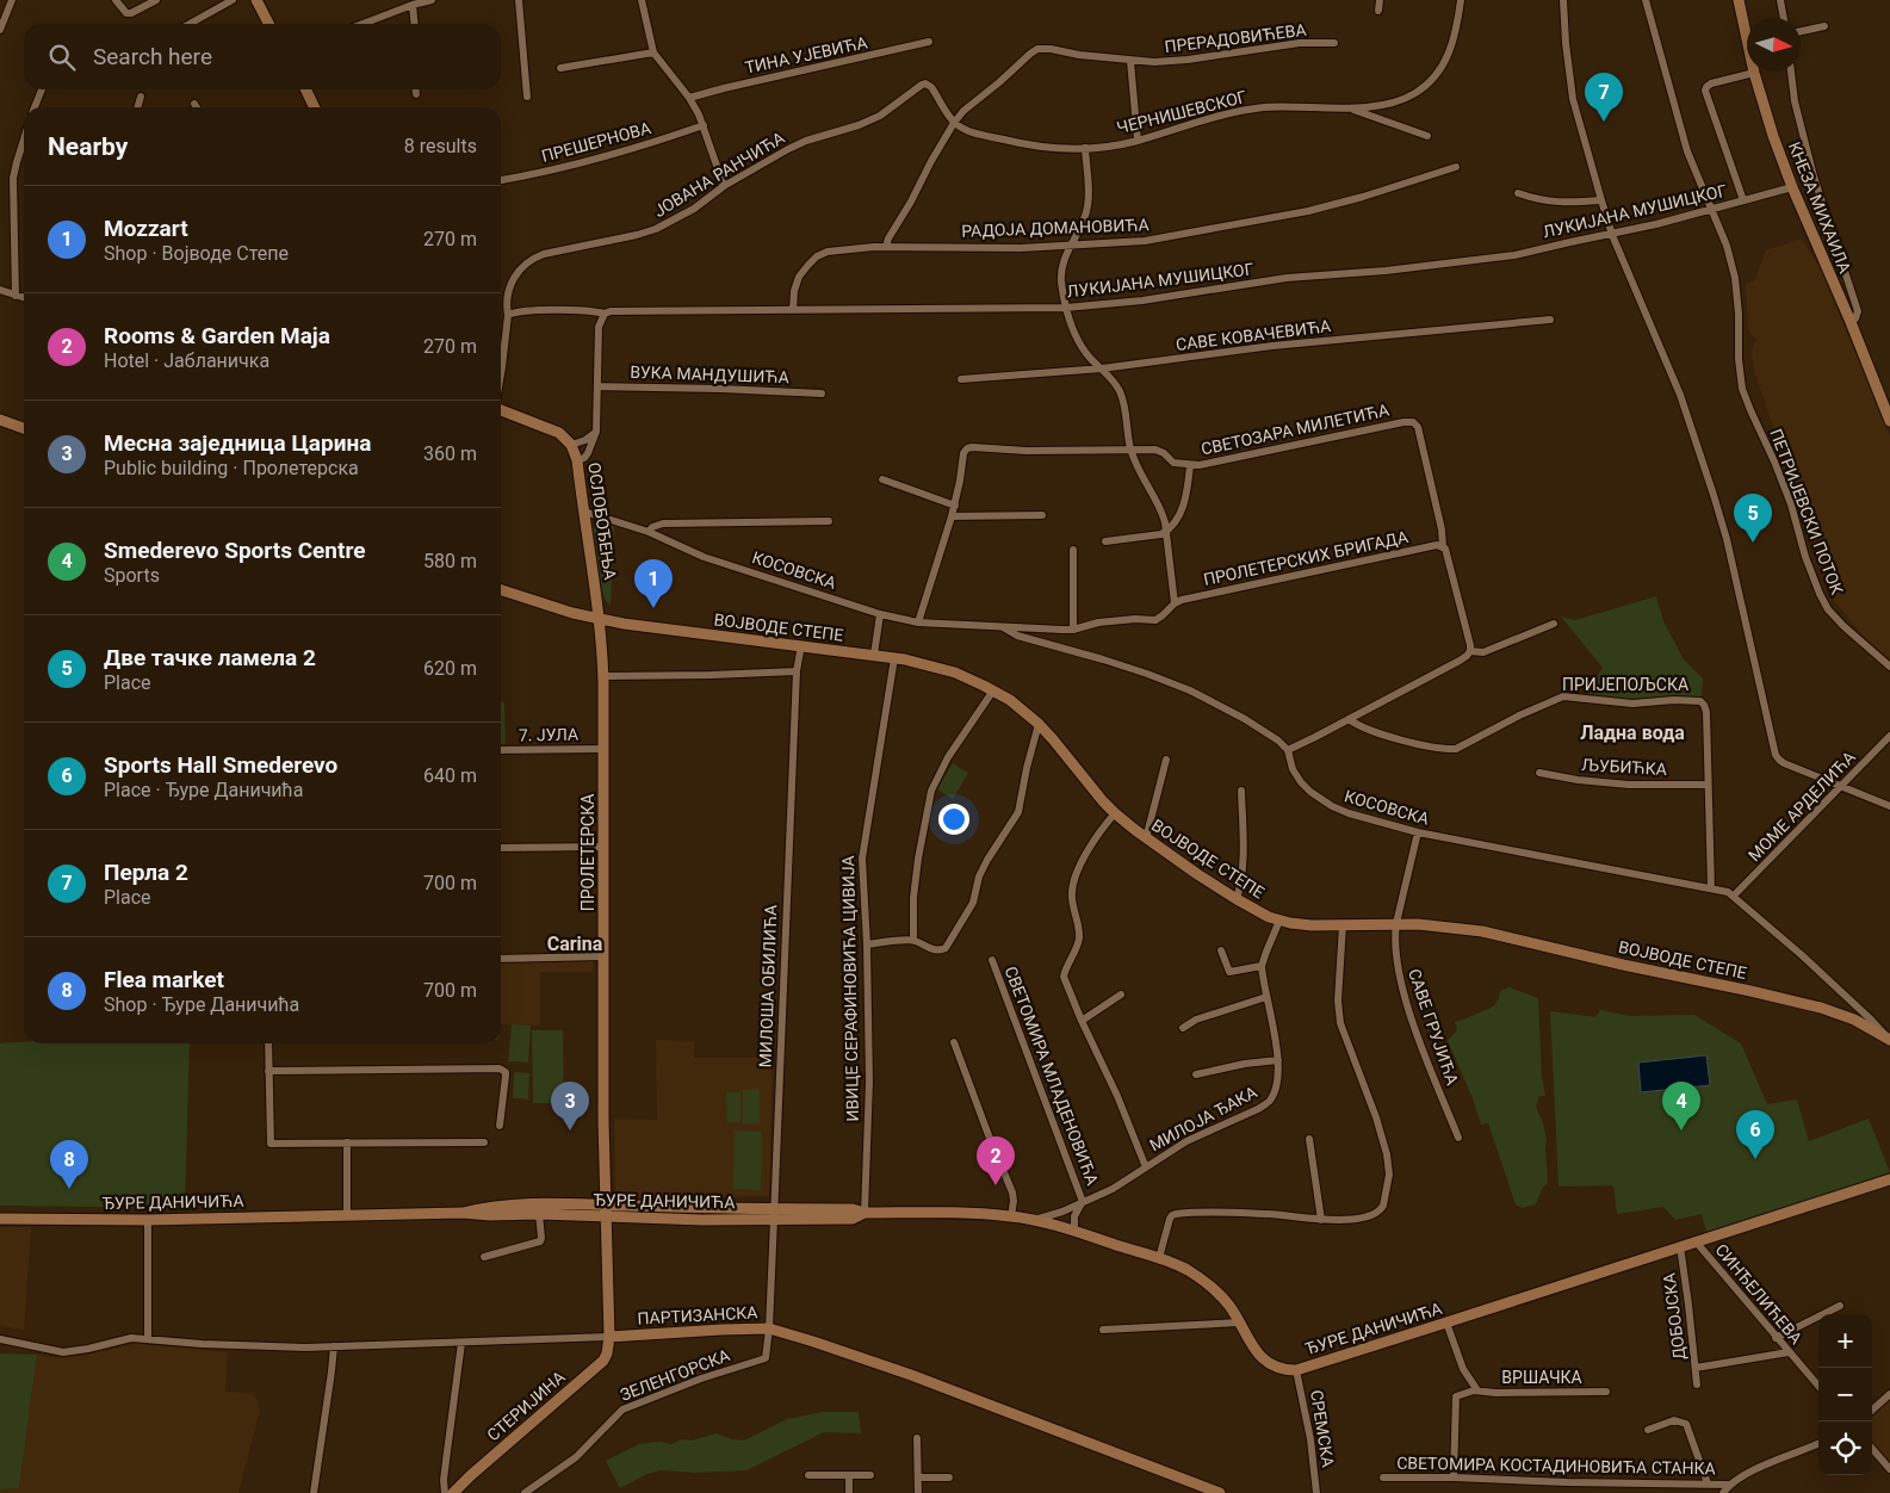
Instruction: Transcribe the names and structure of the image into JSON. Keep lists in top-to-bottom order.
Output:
{
  "streets": {
    "street": [
      "ПРЕРАДОВИЋЕВА",
      "ТИНА УЈЕВИЋА",
      "ЧЕРНИШЕВСКОГ",
      "ПРЕШЕРНОВА",
      "ЈОВАНА РАНЧИЋА",
      "КНЕЗА МИХАИЛА",
      "ЛУКИЈАНА МУШИЦКОГ",
      "РАДОЈА ДОМАНОВИЋА",
      "САВЕ КОВАЧЕВИЋА",
      "ВУКА МАНДУШИЋА",
      "СВЕТОЗАРА МИЛЕТИЋА",
      "ПЕТРИЈЕВСКИ ПОТОК",
      "ОСЛОБОЂЕЊА",
      "ПРОЛЕТЕРСКИХ БРИГАДА",
      "КОСОВСКА",
      "ВОЈВОДЕ СТЕПЕ",
      "ПРИЈЕПОЉСКА",
      "7. ЈУЛА",
      "ЉУБИЋКА",
      "МОМЕ АРДЕЛИЋА",
      "ПРОЛЕТЕРСКА",
      "МИЛОША ОБИЛИЋА",
      "ИВИЦЕ СЕРАФИНОВИЋА ЦИВИЈА",
      "САВЕ ГРУЈИЋА",
      "СВЕТОМИРА МЛАДЕНОВИЋА",
      "МИЛОЈА ЂАКА",
      "ЂУРЕ ДАНИЧИЋА",
      "СИНЂЕЛИЋЕВА",
      "ПАРТИЗАНСКА",
      "ДОБОЈСКА",
      "ЗЕЛЕНГОРСКА",
      "ВРШАЧКА",
      "СТЕРИЈИНА",
      "СРЕМСКА",
      "СВЕТОМИРА КОСТАДИНОВИЋА СТАНКА"
    ]
  },
  "crossings": [
    ["ПРЕРАДОВИЋЕВА", "ЧЕРНИШЕВСКОГ"],
    ["ПРЕРАДОВИЋЕВА", "ЈОВАНА РАНЧИЋА"],
    ["ПРЕРАДОВИЋЕВА", "РАДОЈА ДОМАНОВИЋА"],
    ["ЧЕРНИШЕВСКОГ", "ЈОВАНА РАНЧИЋА"],
    ["ЈОВАНА РАНЧИЋА", "ЛУКИЈАНА МУШИЦКОГ"],
    ["КНЕЗА МИХАИЛА", "ЛУКИЈАНА МУШИЦКОГ"],
    ["ЛУКИЈАНА МУШИЦКОГ", "РАДОЈА ДОМАНОВИЋА"],
    ["ЛУКИЈАНА МУШИЦКОГ", "ПЕТРИЈЕВСКИ ПОТОК"],
    ["СВЕТОЗАРА МИЛЕТИЋА", "ПРОЛЕТЕРСКИХ БРИГАДА"],
    ["ОСЛОБОЂЕЊА", "КОСОВСКА"],
    ["ОСЛОБОЂЕЊА", "ВОЈВОДЕ СТЕПЕ"],
    ["ОСЛОБОЂЕЊА", "ПРОЛЕТЕРСКА"],
    ["ПРОЛЕТЕРСКИХ БРИГАДА", "КОСОВСКА"],
    ["КОСОВСКА", "МОМЕ АРДЕЛИЋА"],
    ["ВОЈВОДЕ СТЕПЕ", "ПРОЛЕТЕРСКА"],
    ["ВОЈВОДЕ СТЕПЕ", "МИЛОША ОБИЛИЋА"],
    ["ВОЈВОДЕ СТЕПЕ", "ИВИЦЕ СЕРАФИНОВИЋА ЦИВИЈА"],
    ["ВОЈВОДЕ СТЕПЕ", "САВЕ ГРУЈИЋА"],
    ["ВОЈВОДЕ СТЕПЕ", "МИЛОЈА ЂАКА"],
    ["ПРИЈЕПОЉСКА", "ЉУБИЋКА"],
    ["7. ЈУЛА", "ПРОЛЕТЕРСКА"],
    ["ПРОЛЕТЕРСКА", "ЂУРЕ ДАНИЧИЋА"],
    ["ПРОЛЕТЕРСКА", "ПАРТИЗАНСКА"],
    ["ПРОЛЕТЕРСКА", "СТЕРИЈИНА"],
    ["МИЛОША ОБИЛИЋА", "ЂУРЕ ДАНИЧИЋА"],
    ["МИЛОША ОБИЛИЋА", "ПАРТИЗАНСКА"],
    ["МИЛОША ОБИЛИЋА", "ЗЕЛЕНГОРСКА"],
    ["ИВИЦЕ СЕРАФИНОВИЋА ЦИВИЈА", "ЂУРЕ ДАНИЧИЋА"],
    ["СВЕТОМИРА МЛАДЕНОВИЋА", "МИЛОЈА ЂАКА"],
    ["МИЛОЈА ЂАКА", "ЂУРЕ ДАНИЧИЋА"],
    ["ЂУРЕ ДАНИЧИЋА", "СИНЂЕЛИЋЕВА"],
    ["ЂУРЕ ДАНИЧИЋА", "ДОБОЈСКА"],
    ["ЂУРЕ ДАНИЧИЋА", "ВРШАЧКА"],
    ["ЂУРЕ ДАНИЧИЋА", "СРЕМСКА"],
    ["ПАРТИЗАНСКА", "ЗЕЛЕНГОРСКА"],
    ["ПАРТИЗАНСКА", "СТЕРИЈИНА"],
    ["ВРШАЧКА", "СВЕТОМИРА КОСТАДИНОВИЋА СТАНКА"]
  ],
  "districts": ["Ладна вода", "Carina"],
  "north": "right",
  "page": {
    "search": "Search here",
    "pins": [
      "7",
      "5",
      "1",
      "3",
      "4",
      "6",
      "2",
      "8"
    ],
    "heading": ["Nearby", "8 results"],
    "list": [
      {
        "mark": "1",
        "name": "Mozzart",
        "note": "Shop · Војводе Степе",
        "value": "270 m"
      },
      {
        "mark": "2",
        "name": "Rooms & Garden Maja",
        "note": "Hotel · Јабланичка",
        "value": "270 m"
      },
      {
        "mark": "3",
        "name": "Месна заједница Царина",
        "note": "Public building · Пролетерска",
        "value": "360 m"
      },
      {
        "mark": "4",
        "name": "Smederevo Sports Centre",
        "note": "Sports",
        "value": "580 m"
      },
      {
        "mark": "5",
        "name": "Две тачке ламела 2",
        "note": "Place",
        "value": "620 m"
      },
      {
        "mark": "6",
        "name": "Sports Hall Smederevo",
        "note": "Place · Ђуре Даничића",
        "value": "640 m"
      },
      {
        "mark": "7",
        "name": "Перла 2",
        "note": "Place",
        "value": "700 m"
      },
      {
        "mark": "8",
        "name": "Flea market",
        "note": "Shop · Ђуре Даничића",
        "value": "700 m"
      }
    ],
    "map_buttons": ["+", "−"]
  }
}
